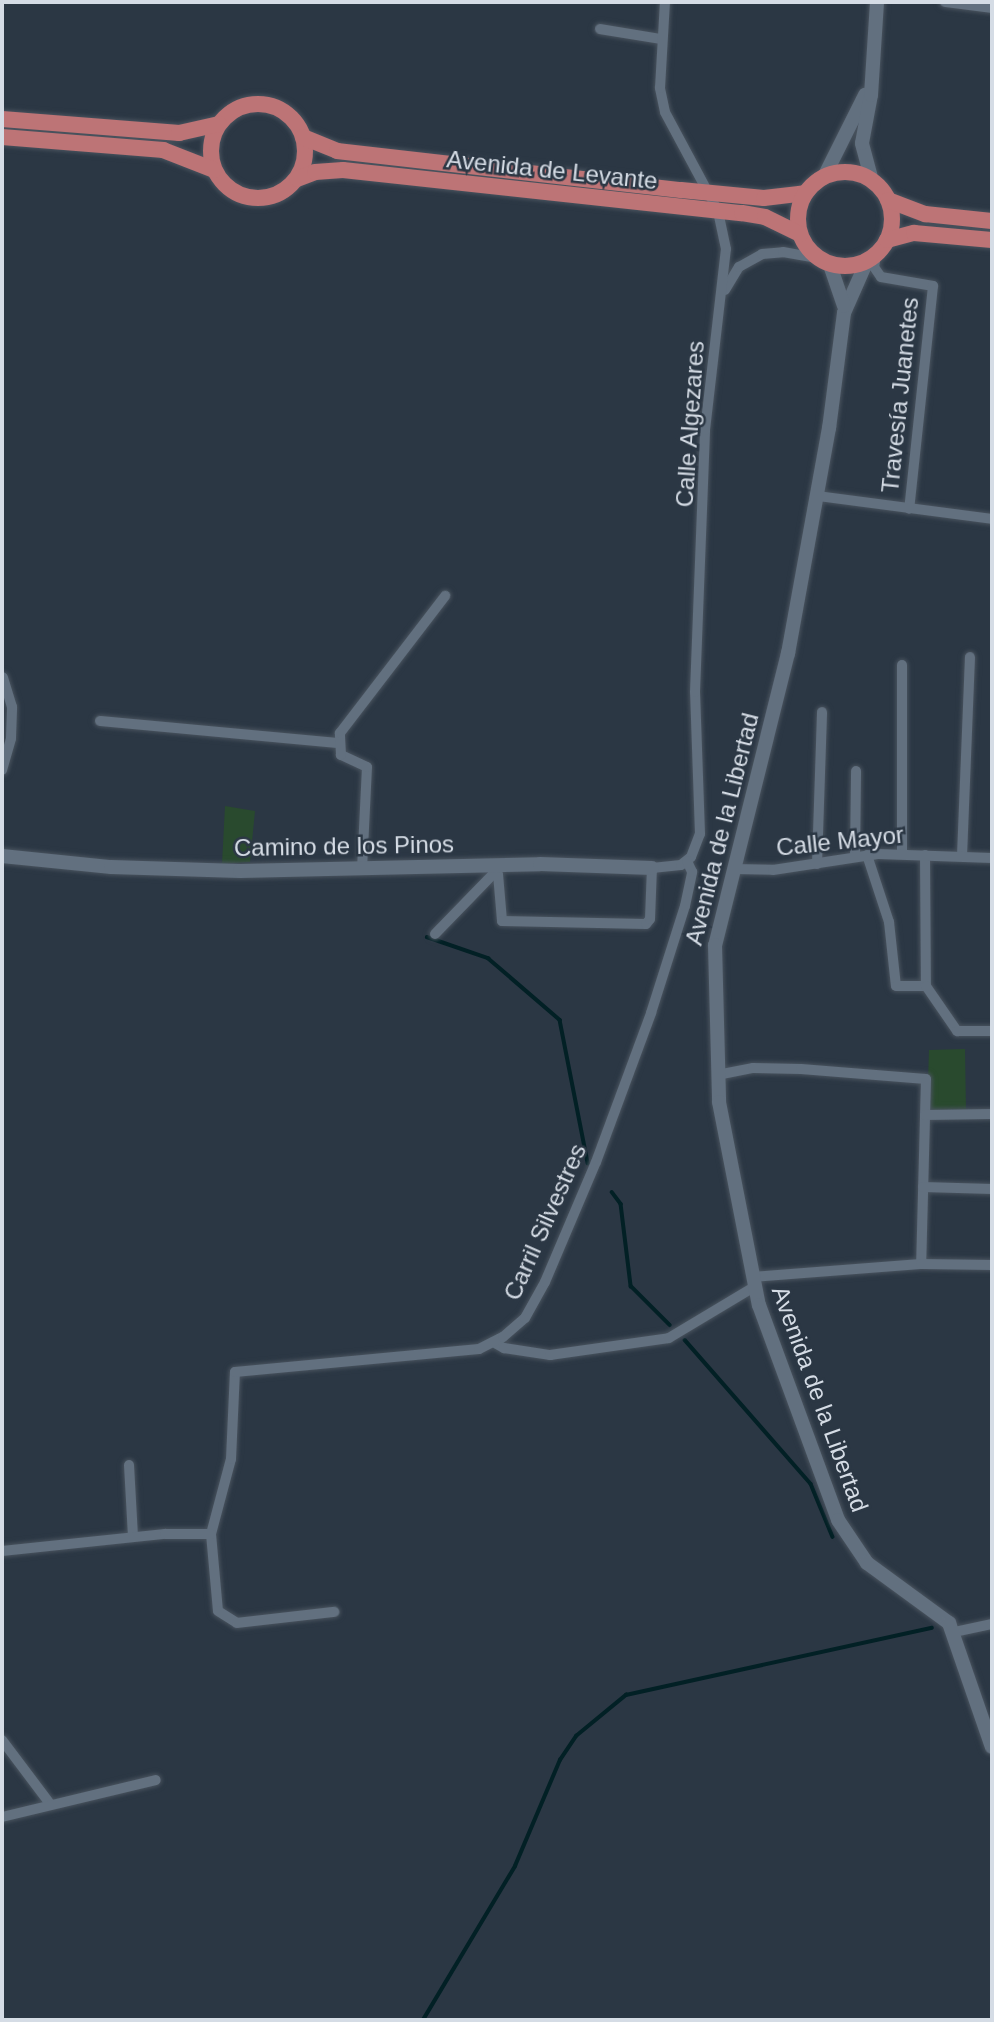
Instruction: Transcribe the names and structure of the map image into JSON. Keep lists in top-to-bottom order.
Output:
{
  "streets": {
    "main road": ["Avenida de Levante", "Avenida de la Libertad", "Camino de los Pinos"],
    "street": [
      "Travesía Juanetes",
      "Calle Algezares",
      "Calle Mayor",
      "Carril Silvestres"
    ]
  },
  "crossings": [
    ["Avenida de Levante", "Travesía Juanetes"],
    ["Avenida de Levante", "Calle Algezares"],
    ["Avenida de Levante", "Avenida de la Libertad"],
    ["Travesía Juanetes", "Avenida de la Libertad"],
    ["Calle Algezares", "Camino de los Pinos"],
    ["Calle Algezares", "Carril Silvestres"],
    ["Avenida de la Libertad", "Calle Mayor"],
    ["Camino de los Pinos", "Carril Silvestres"]
  ]
}
